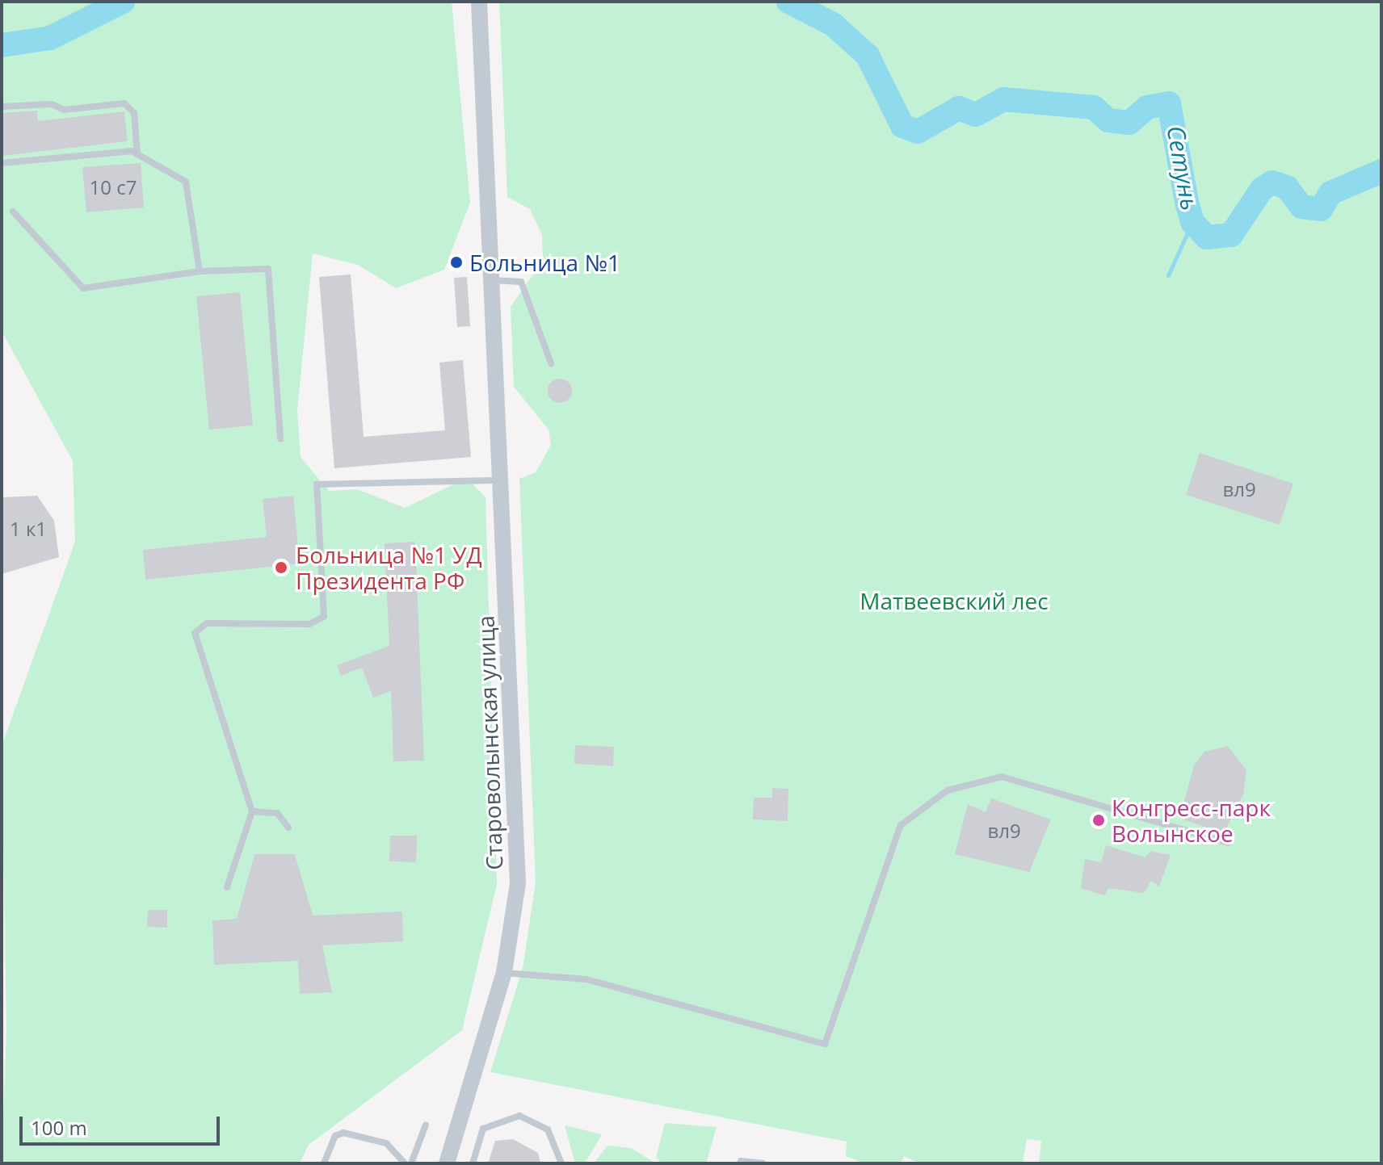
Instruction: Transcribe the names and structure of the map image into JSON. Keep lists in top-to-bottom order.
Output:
{
  "streets": {
    "street": ["Староволынская улица"]
  },
  "water": ["Сетунь"],
  "parks": ["Матвеевский лес"],
  "places": ["Больница №1", "Больница №1 УД Президента РФ", "Конгресс-парк Волынское"],
  "house_numbers": [
    "10 с7",
    "вл9",
    "1 к1",
    "вл9"
  ],
  "scale_bar": "100 m"
}
